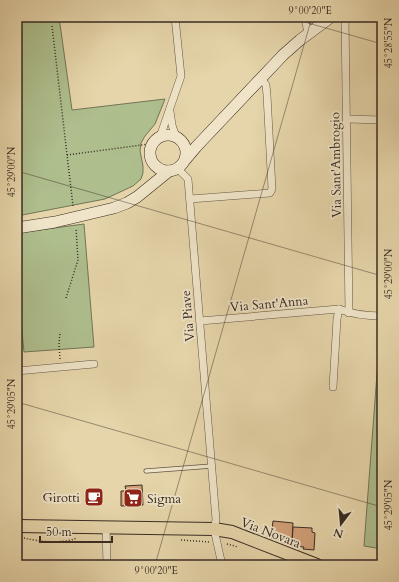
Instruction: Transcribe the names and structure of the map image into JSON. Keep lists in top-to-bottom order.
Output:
{
  "streets": {
    "main road": ["Via Novara"],
    "street": ["Via Sant'Ambrogio", "Via Sant'Anna", "Via Piave"]
  },
  "crossings": [
    ["Via Sant'Ambrogio", "Via Sant'Anna"],
    ["Via Sant'Anna", "Via Piave"],
    ["Via Piave", "Via Novara"]
  ],
  "places": {
    "cafe": ["Girotti"],
    "supermarket": ["Sigma"]
  },
  "scale_bar": "50 m",
  "north": "bottom",
  "coordinates": [
    "9°00'20\"E",
    "45°28'55\"N",
    "45°29'00\"N",
    "45°29'05\"N"
  ]
}
